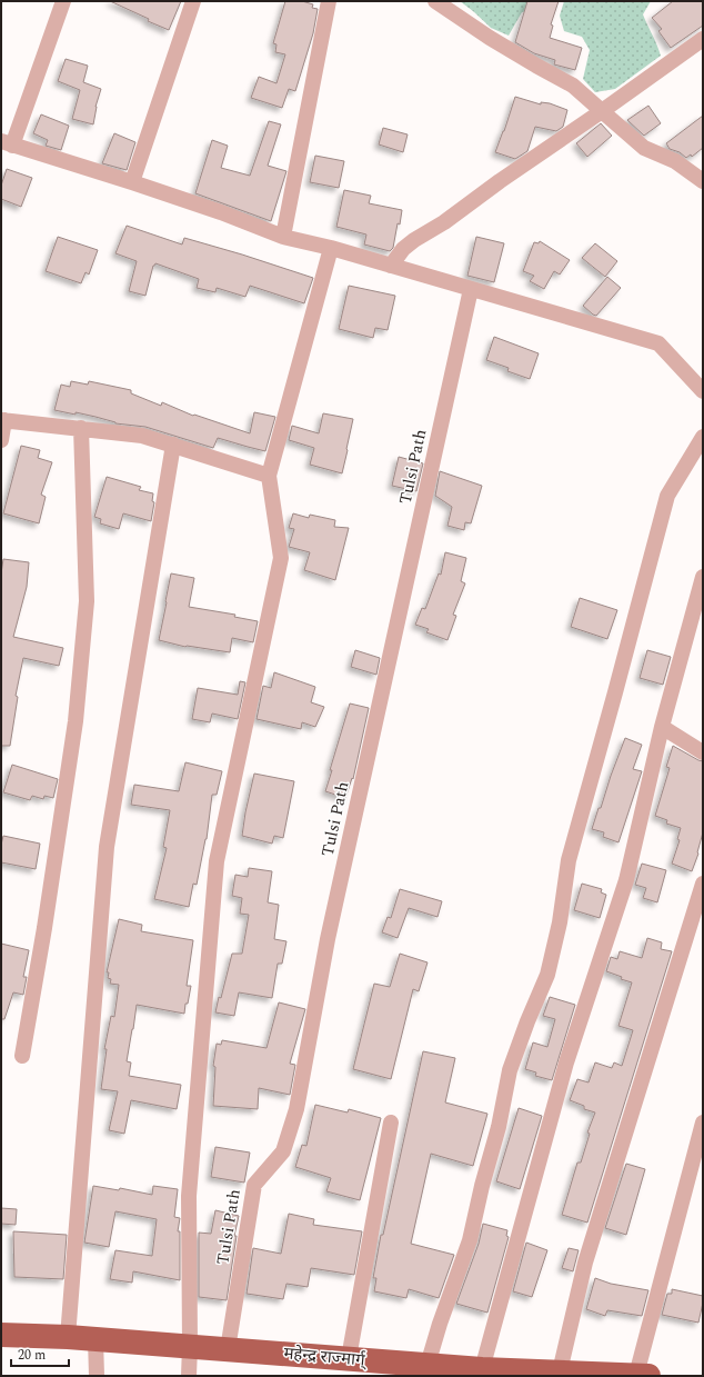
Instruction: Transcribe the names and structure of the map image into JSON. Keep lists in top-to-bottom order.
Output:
{
  "streets": {
    "highway": ["महेन्द्र राज्मार्ग्"],
    "street": ["Tulsi Path"]
  },
  "crossings": [
    ["Tulsi Path", "महेन्द्र राज्मार्ग्"]
  ],
  "scale_bar": "20 m"
}
